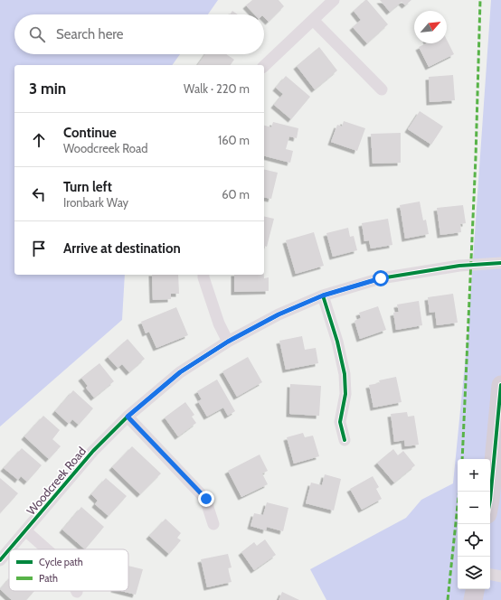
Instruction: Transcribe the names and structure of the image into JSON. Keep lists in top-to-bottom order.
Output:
{
  "streets": {
    "street": ["Woodcreek Road"]
  },
  "legend": ["Cycle path", "Path"],
  "north": "top right",
  "page": {
    "search": "Search here",
    "heading": ["3 min", "Walk · 220 m"],
    "list": [
      ["Continue", "Woodcreek Road", "160 m"],
      ["Turn left", "Ironbark Way", "60 m"],
      "Arrive at destination"
    ],
    "map_buttons": ["+", "−"]
  }
}
